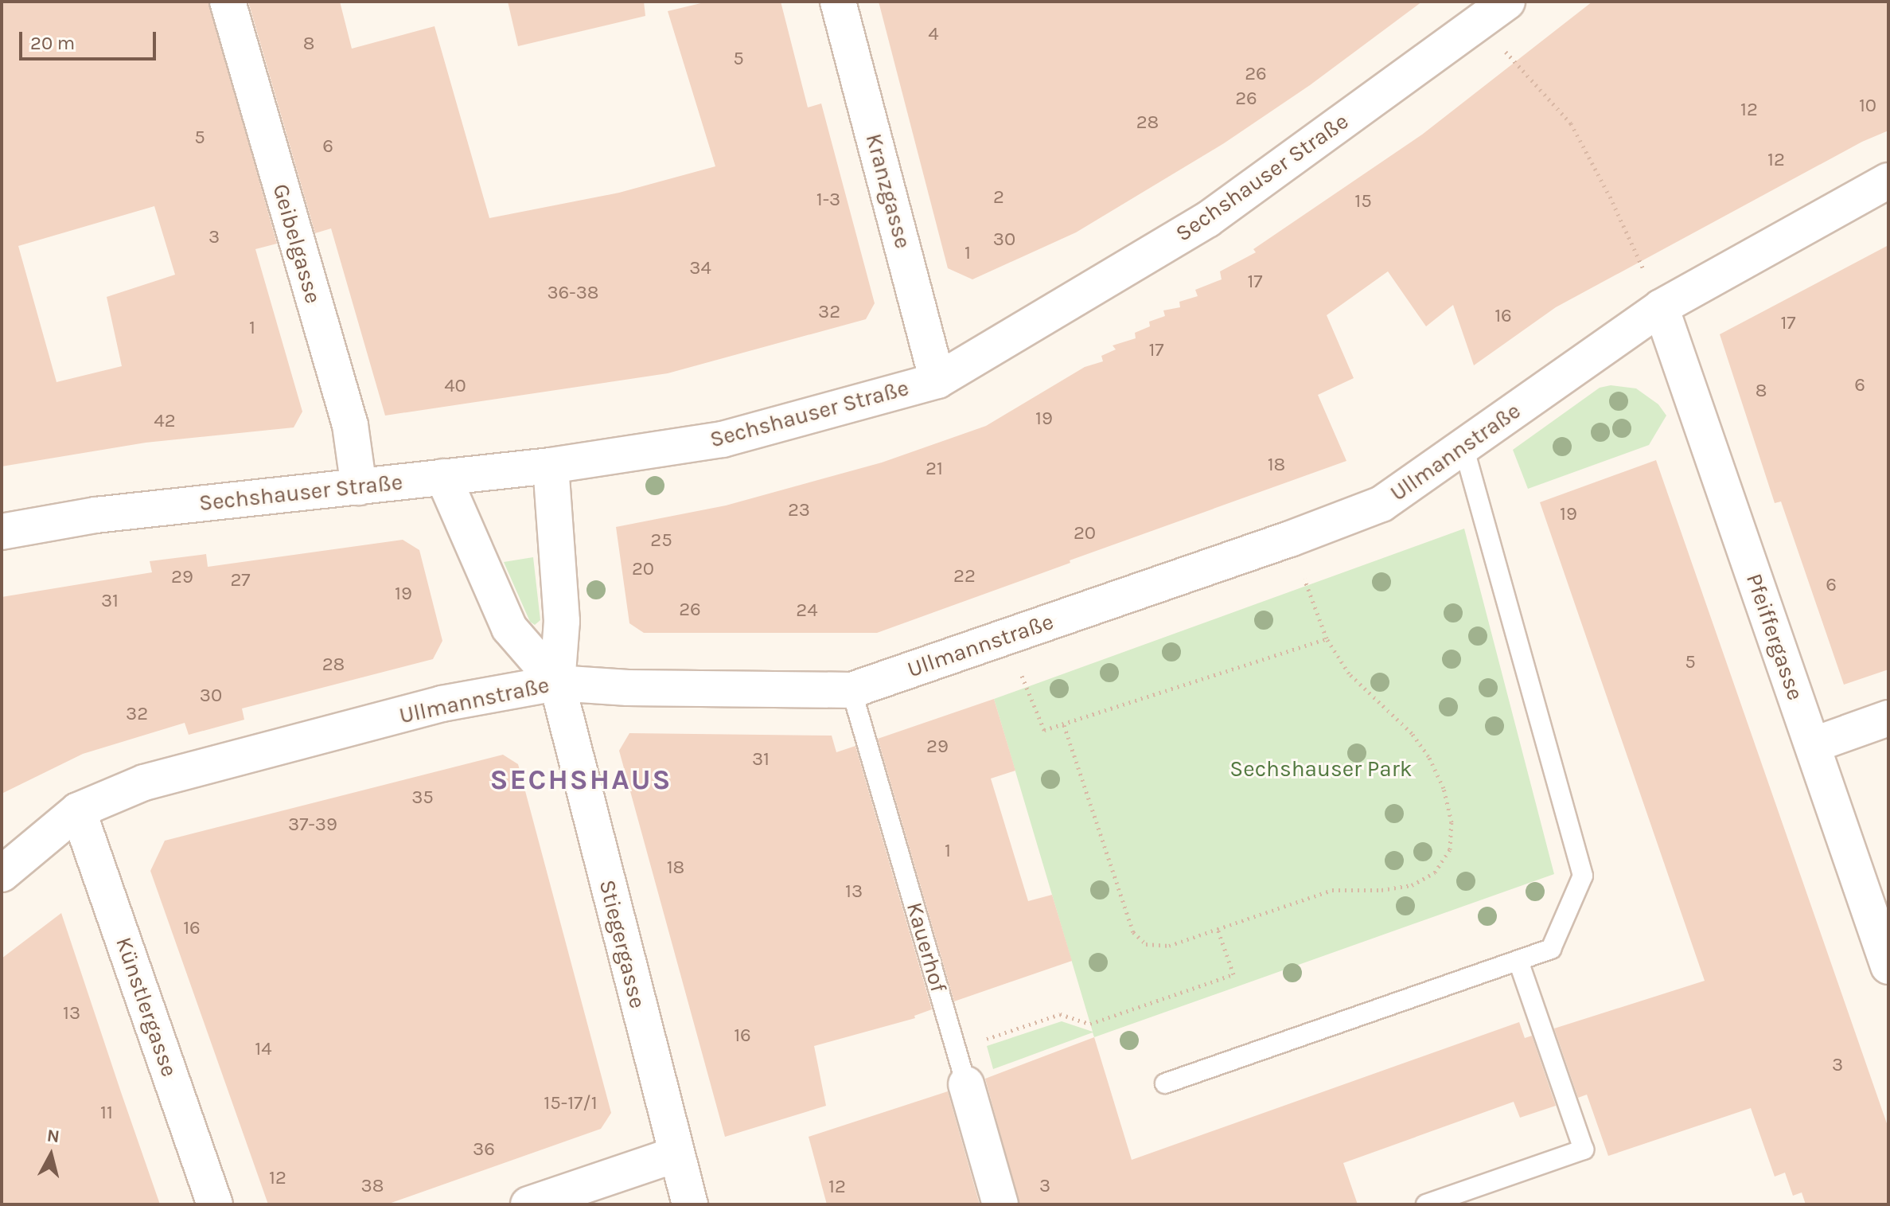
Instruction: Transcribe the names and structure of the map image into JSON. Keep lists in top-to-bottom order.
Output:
{
  "streets": {
    "street": [
      "Sechshauser Straße",
      "Kranzgasse",
      "Geibelgasse",
      "Ullmannstraße",
      "Pfeiffergasse",
      "Stiegergasse",
      "Kauerhof",
      "Künstlergasse"
    ]
  },
  "crossings": [
    ["Sechshauser Straße", "Kranzgasse"],
    ["Sechshauser Straße", "Geibelgasse"],
    ["Sechshauser Straße", "Stiegergasse"],
    ["Ullmannstraße", "Pfeiffergasse"],
    ["Ullmannstraße", "Stiegergasse"],
    ["Ullmannstraße", "Kauerhof"],
    ["Ullmannstraße", "Künstlergasse"]
  ],
  "districts": ["SECHSHAUS"],
  "parks": ["Sechshauser Park"],
  "house_numbers": [
    "4",
    "8",
    "5",
    "26",
    "26",
    "10",
    "12",
    "28",
    "5",
    "6",
    "12",
    "2",
    "1-3",
    "15",
    "3",
    "30",
    "1",
    "34",
    "17",
    "36-38",
    "32",
    "16",
    "17",
    "1",
    "17",
    "6",
    "40",
    "8",
    "19",
    "42",
    "18",
    "21",
    "23",
    "19",
    "20",
    "25",
    "20",
    "22",
    "29",
    "27",
    "6",
    "19",
    "31",
    "26",
    "24",
    "5",
    "28",
    "30",
    "32",
    "29",
    "31",
    "35",
    "37-39",
    "1",
    "18",
    "13",
    "16",
    "13",
    "16",
    "14",
    "3",
    "15-17/1",
    "11",
    "36",
    "12",
    "38",
    "3",
    "12"
  ],
  "scale_bar": "20 m",
  "north": "top"
}
